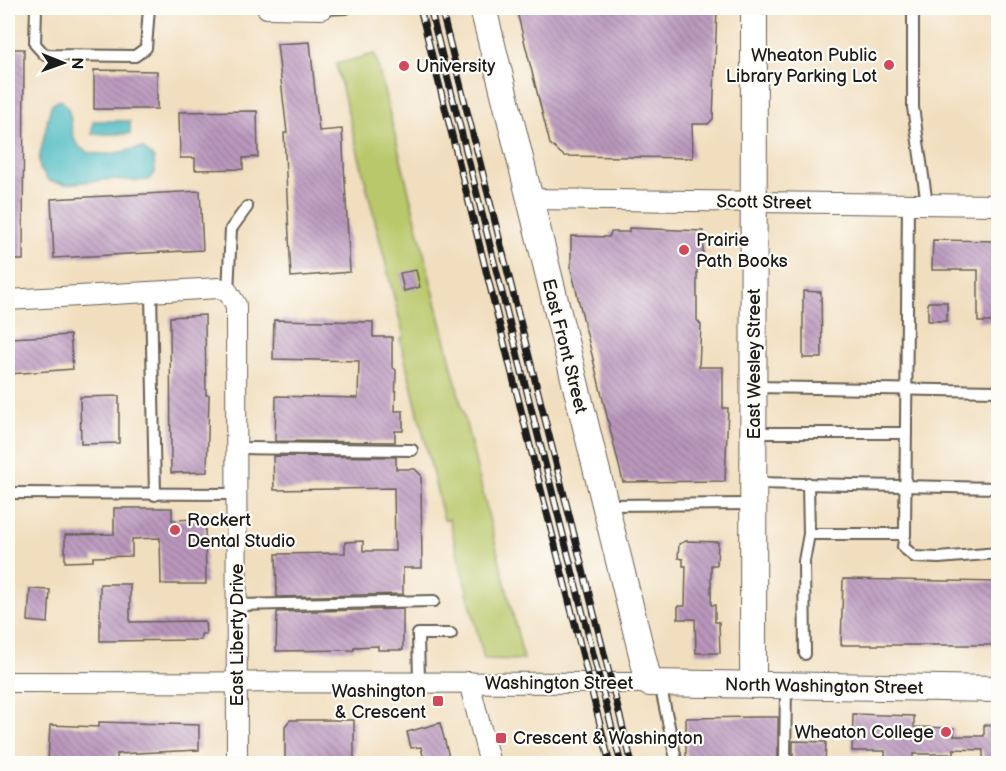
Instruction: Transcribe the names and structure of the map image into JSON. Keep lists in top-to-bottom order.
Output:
{
  "streets": {
    "street": [
      "Scott Street",
      "East Front Street",
      "East Wesley Street",
      "East Liberty Drive",
      "Washington Street",
      "North Washington Street"
    ]
  },
  "crossings": [
    ["Scott Street", "East Front Street"],
    ["Scott Street", "East Wesley Street"],
    ["East Front Street", "Washington Street"],
    ["East Front Street", "North Washington Street"],
    ["East Wesley Street", "North Washington Street"],
    ["East Liberty Drive", "Washington Street"],
    ["Washington Street", "North Washington Street"]
  ],
  "places": {
    "other": [
      "Wheaton Public Library Parking Lot",
      "University",
      "Prairie Path Books",
      "Rockert Dental Studio",
      "Wheaton College"
    ],
    "transit": ["Washington & Crescent", "Crescent & Washington"]
  },
  "north": "right"
}
